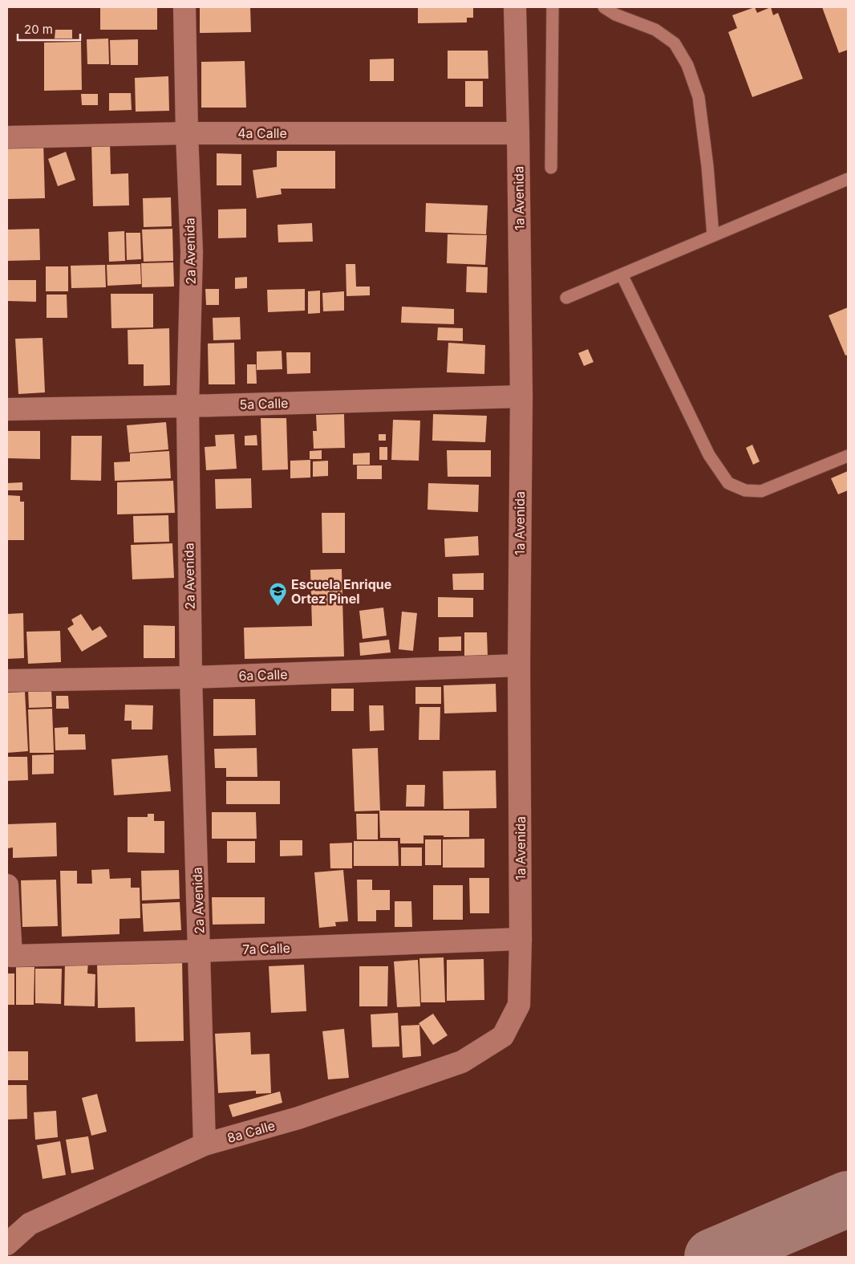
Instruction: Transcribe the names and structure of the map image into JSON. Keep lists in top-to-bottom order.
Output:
{
  "streets": {
    "street": [
      "4a Calle",
      "1a Avenida",
      "2a Avenida",
      "5a Calle",
      "6a Calle",
      "7a Calle",
      "8a Calle"
    ]
  },
  "crossings": [
    ["4a Calle", "1a Avenida"],
    ["4a Calle", "2a Avenida"],
    ["1a Avenida", "5a Calle"],
    ["1a Avenida", "6a Calle"],
    ["1a Avenida", "7a Calle"],
    ["1a Avenida", "8a Calle"],
    ["2a Avenida", "5a Calle"],
    ["2a Avenida", "6a Calle"],
    ["2a Avenida", "7a Calle"],
    ["2a Avenida", "8a Calle"]
  ],
  "places": {
    "school or university": ["Escuela Enrique Ortez Pinel"]
  },
  "scale_bar": "20 m"
}
